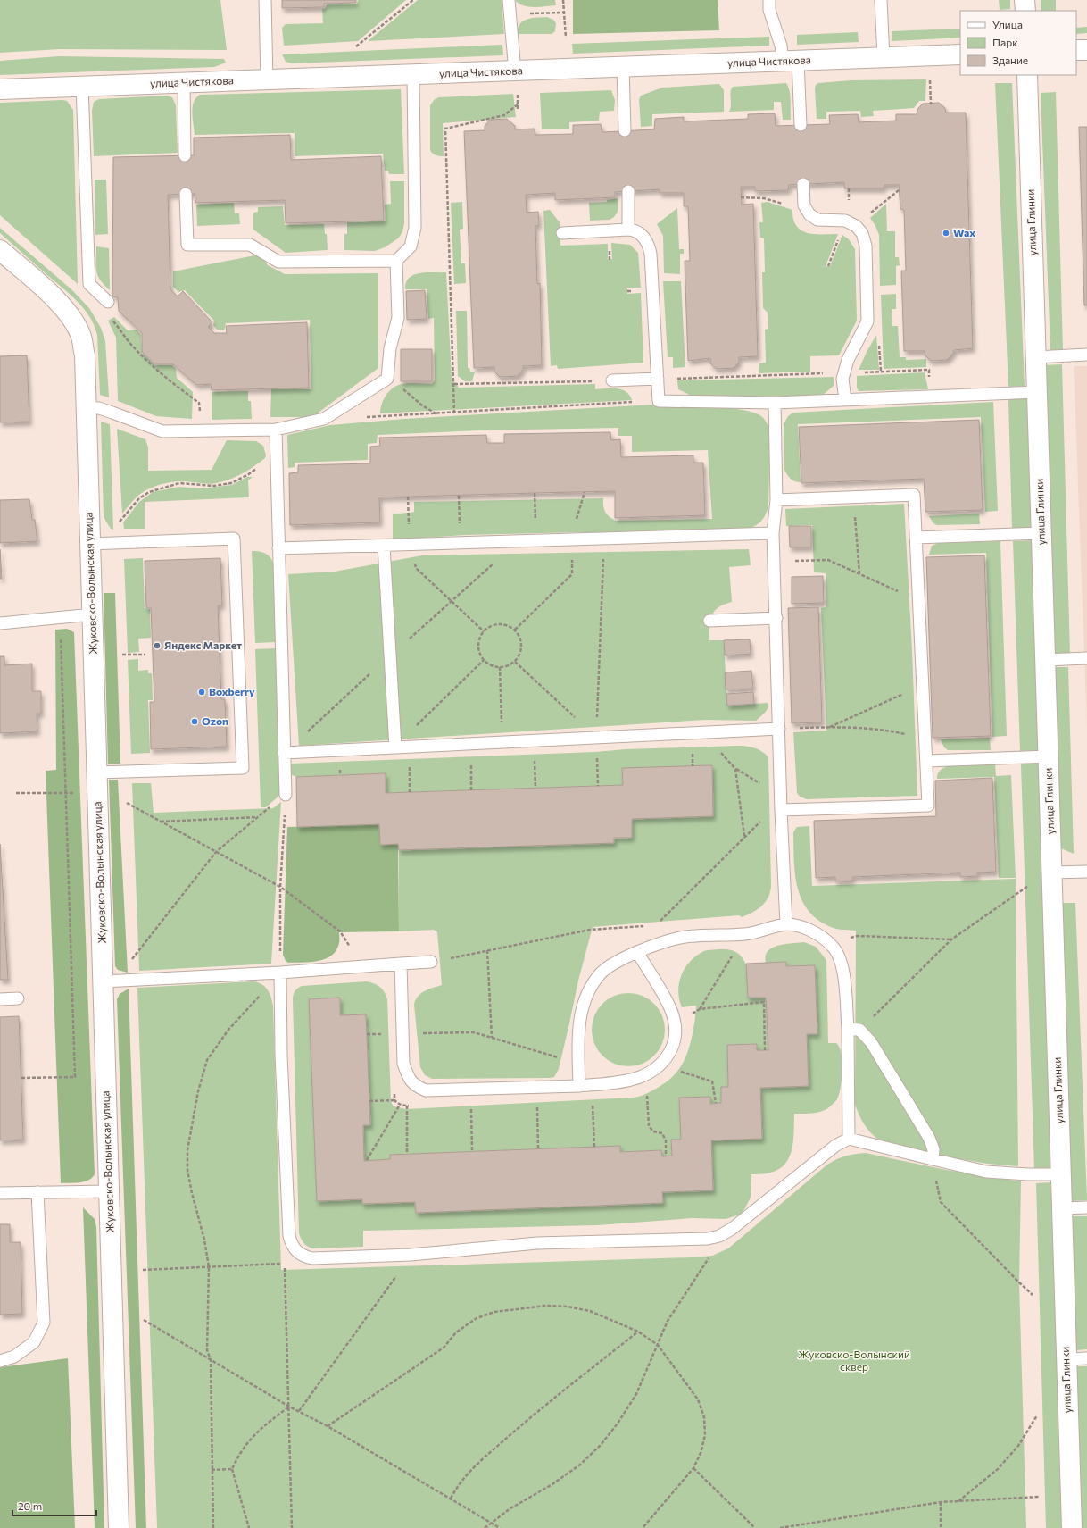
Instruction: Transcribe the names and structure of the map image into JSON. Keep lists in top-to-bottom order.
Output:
{
  "streets": {
    "street": ["улица Чистякова", "улица Глинки", "Жуковско-Волынская улица"]
  },
  "parks": ["Жуковско-Волынский сквер"],
  "places": [
    "Wax",
    "Яндекс Маркет",
    "Boxberry",
    "Ozon"
  ],
  "legend": ["Улица", "Парк", "Здание"],
  "scale_bar": "20 m"
}
